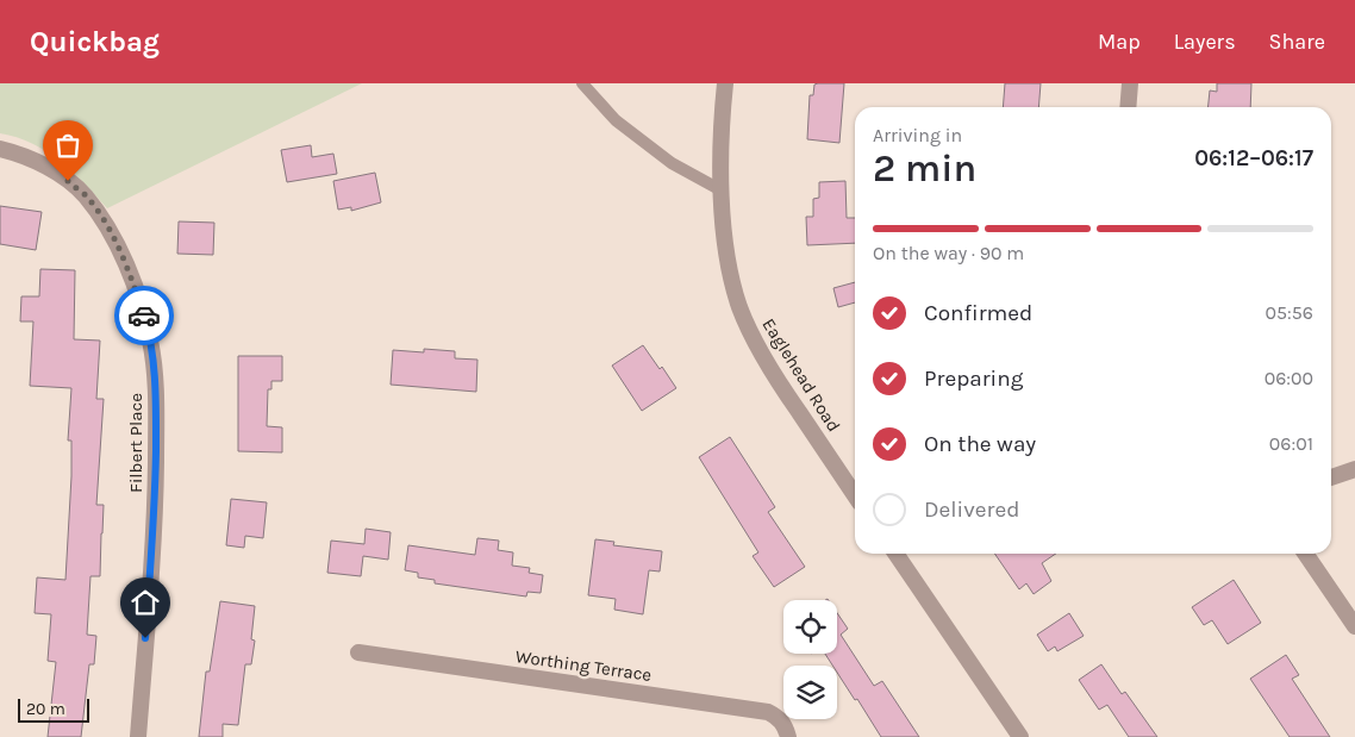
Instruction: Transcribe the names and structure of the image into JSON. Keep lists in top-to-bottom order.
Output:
{
  "streets": {
    "street": ["Eaglehead Road", "Filbert Place", "Worthing Terrace"]
  },
  "scale_bar": "20 m",
  "page": {
    "header": "Quickbag",
    "nav": ["Map", "Layers", "Share"],
    "heading": ["2 min", "Arriving in", "06:12–06:17"],
    "bar": "On the way · 90 m",
    "list": [
      ["Confirmed", "05:56"],
      ["Preparing", "06:00"],
      ["On the way", "06:01"],
      "Delivered"
    ],
    "scale": "20 m"
  }
}
